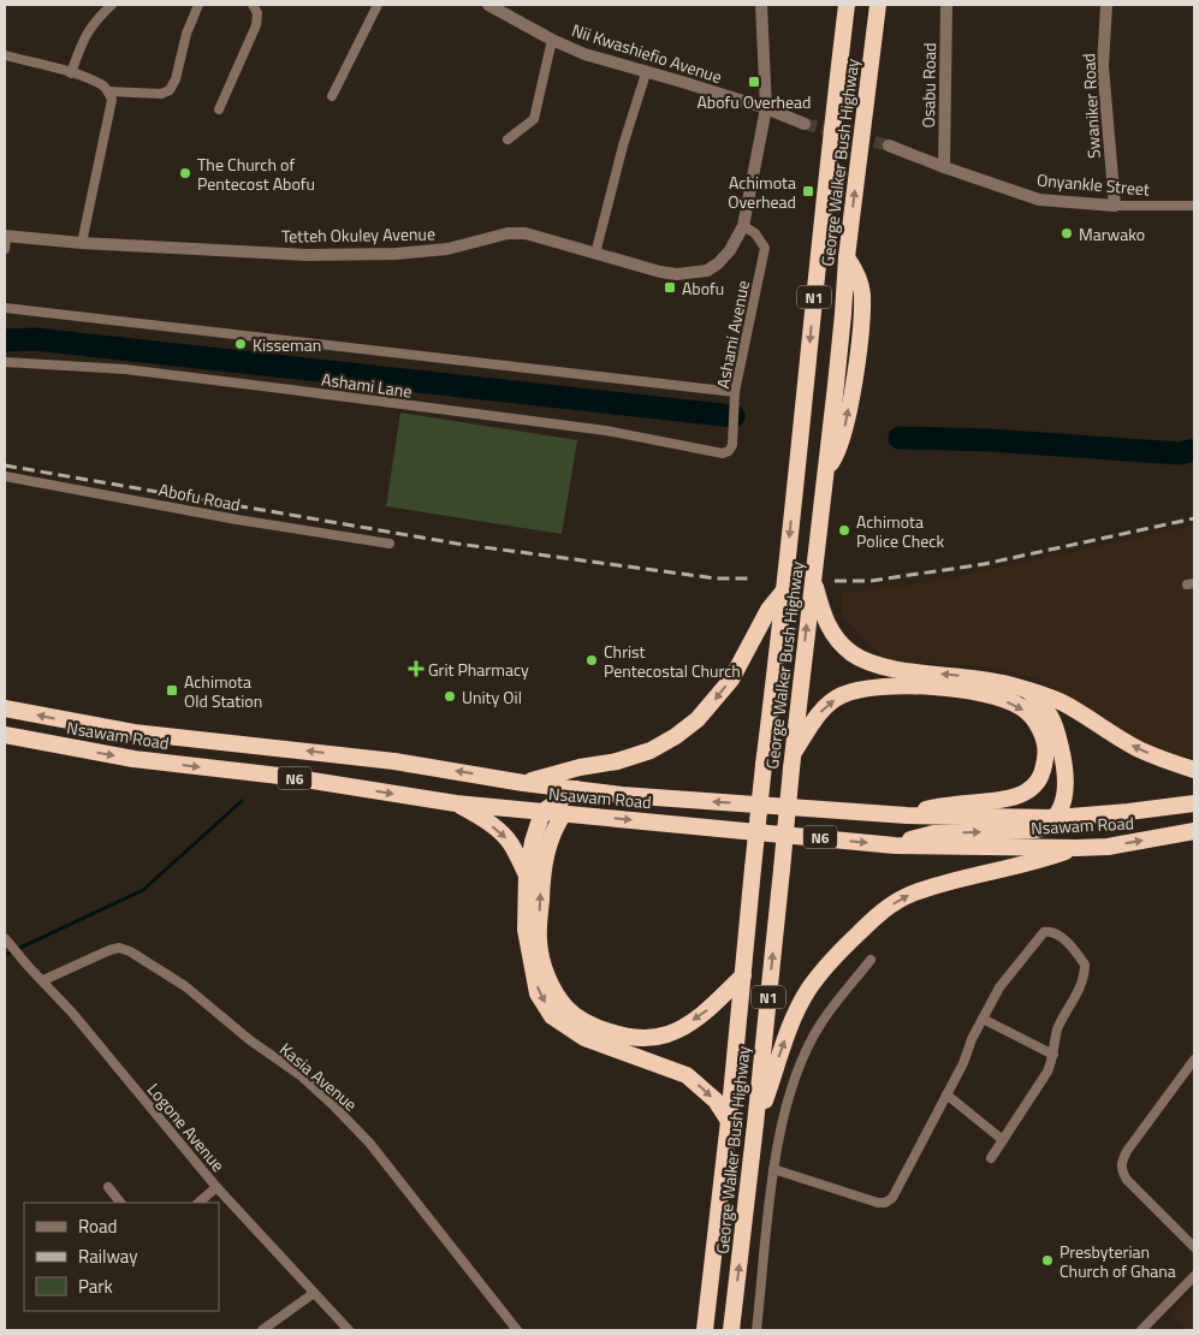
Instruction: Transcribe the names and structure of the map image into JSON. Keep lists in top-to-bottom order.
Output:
{
  "streets": {
    "highway": [
      "George Walker Bush Highway",
      "N1",
      "Nsawam Road",
      "N6"
    ],
    "street": [
      "Nii Kwashiefio Avenue",
      "Osabu Road",
      "Swaniker Road",
      "Onyankle Street",
      "Tetteh Okuley Avenue",
      "Ashami Avenue",
      "Ashami Lane",
      "Abofu Road",
      "Kasia Avenue",
      "Logone Avenue"
    ]
  },
  "crossings": [
    ["Nii Kwashiefio Avenue", "Tetteh Okuley Avenue"],
    ["Osabu Road", "Onyankle Street"],
    ["Swaniker Road", "Onyankle Street"],
    ["Tetteh Okuley Avenue", "Ashami Avenue"],
    ["Ashami Avenue", "Ashami Lane"],
    ["Kasia Avenue", "Logone Avenue"]
  ],
  "places": {
    "transit": [
      "Abofu Overhead",
      "Achimota Overhead",
      "Abofu",
      "Achimota Old Station"
    ],
    "other": [
      "The Church of Pentecost Abofu",
      "Marwako",
      "Kisseman",
      "Achimota Police Check",
      "Christ Pentecostal Church",
      "Unity Oil",
      "Presbyterian Church of Ghana"
    ],
    "health": ["Grit Pharmacy"]
  },
  "legend": ["Road", "Railway", "Park"]
}
